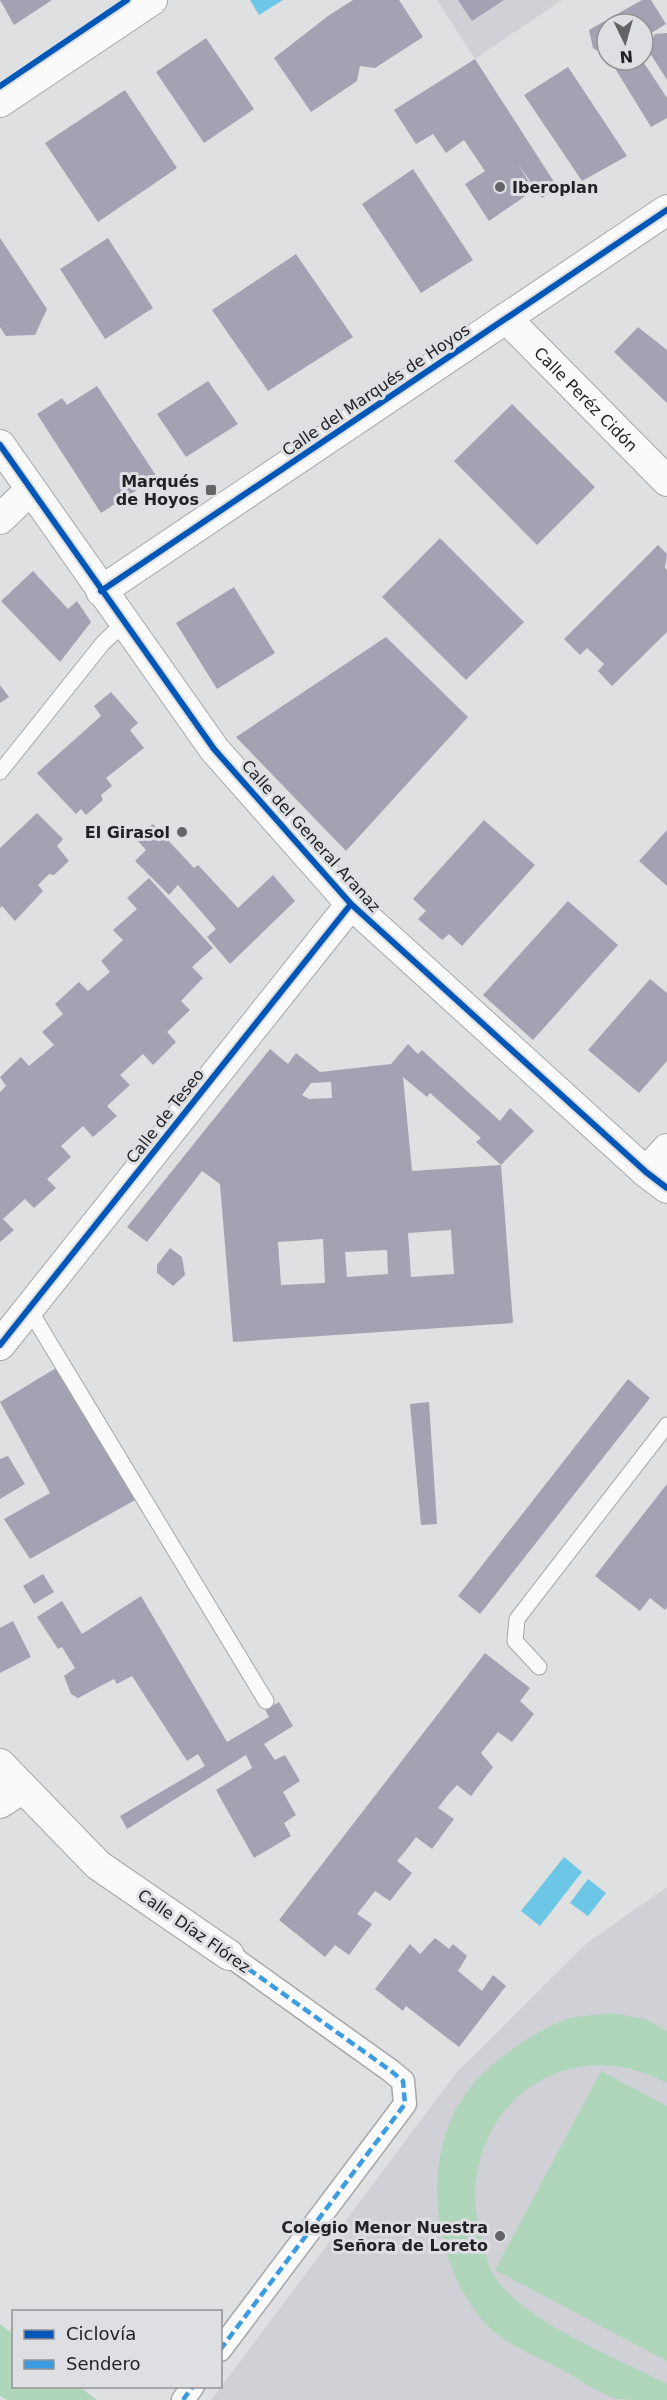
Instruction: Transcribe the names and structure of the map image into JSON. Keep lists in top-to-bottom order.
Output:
{
  "streets": {
    "street": [
      "Calle del Marqués de Hoyos",
      "Calle Peréz Cidón",
      "Calle del General Aranaz",
      "Calle de Teseo",
      "Calle Díaz Flórez"
    ]
  },
  "crossings": [
    ["Calle del Marqués de Hoyos", "Calle Peréz Cidón"],
    ["Calle del Marqués de Hoyos", "Calle del General Aranaz"],
    ["Calle del General Aranaz", "Calle de Teseo"]
  ],
  "places": {
    "other": ["Iberoplan", "El Girasol", "Colegio Menor Nuestra Señora de Loreto"],
    "transit": ["Marqués de Hoyos"]
  },
  "legend": ["Ciclovía", "Sendero"],
  "north": "bottom"
}
